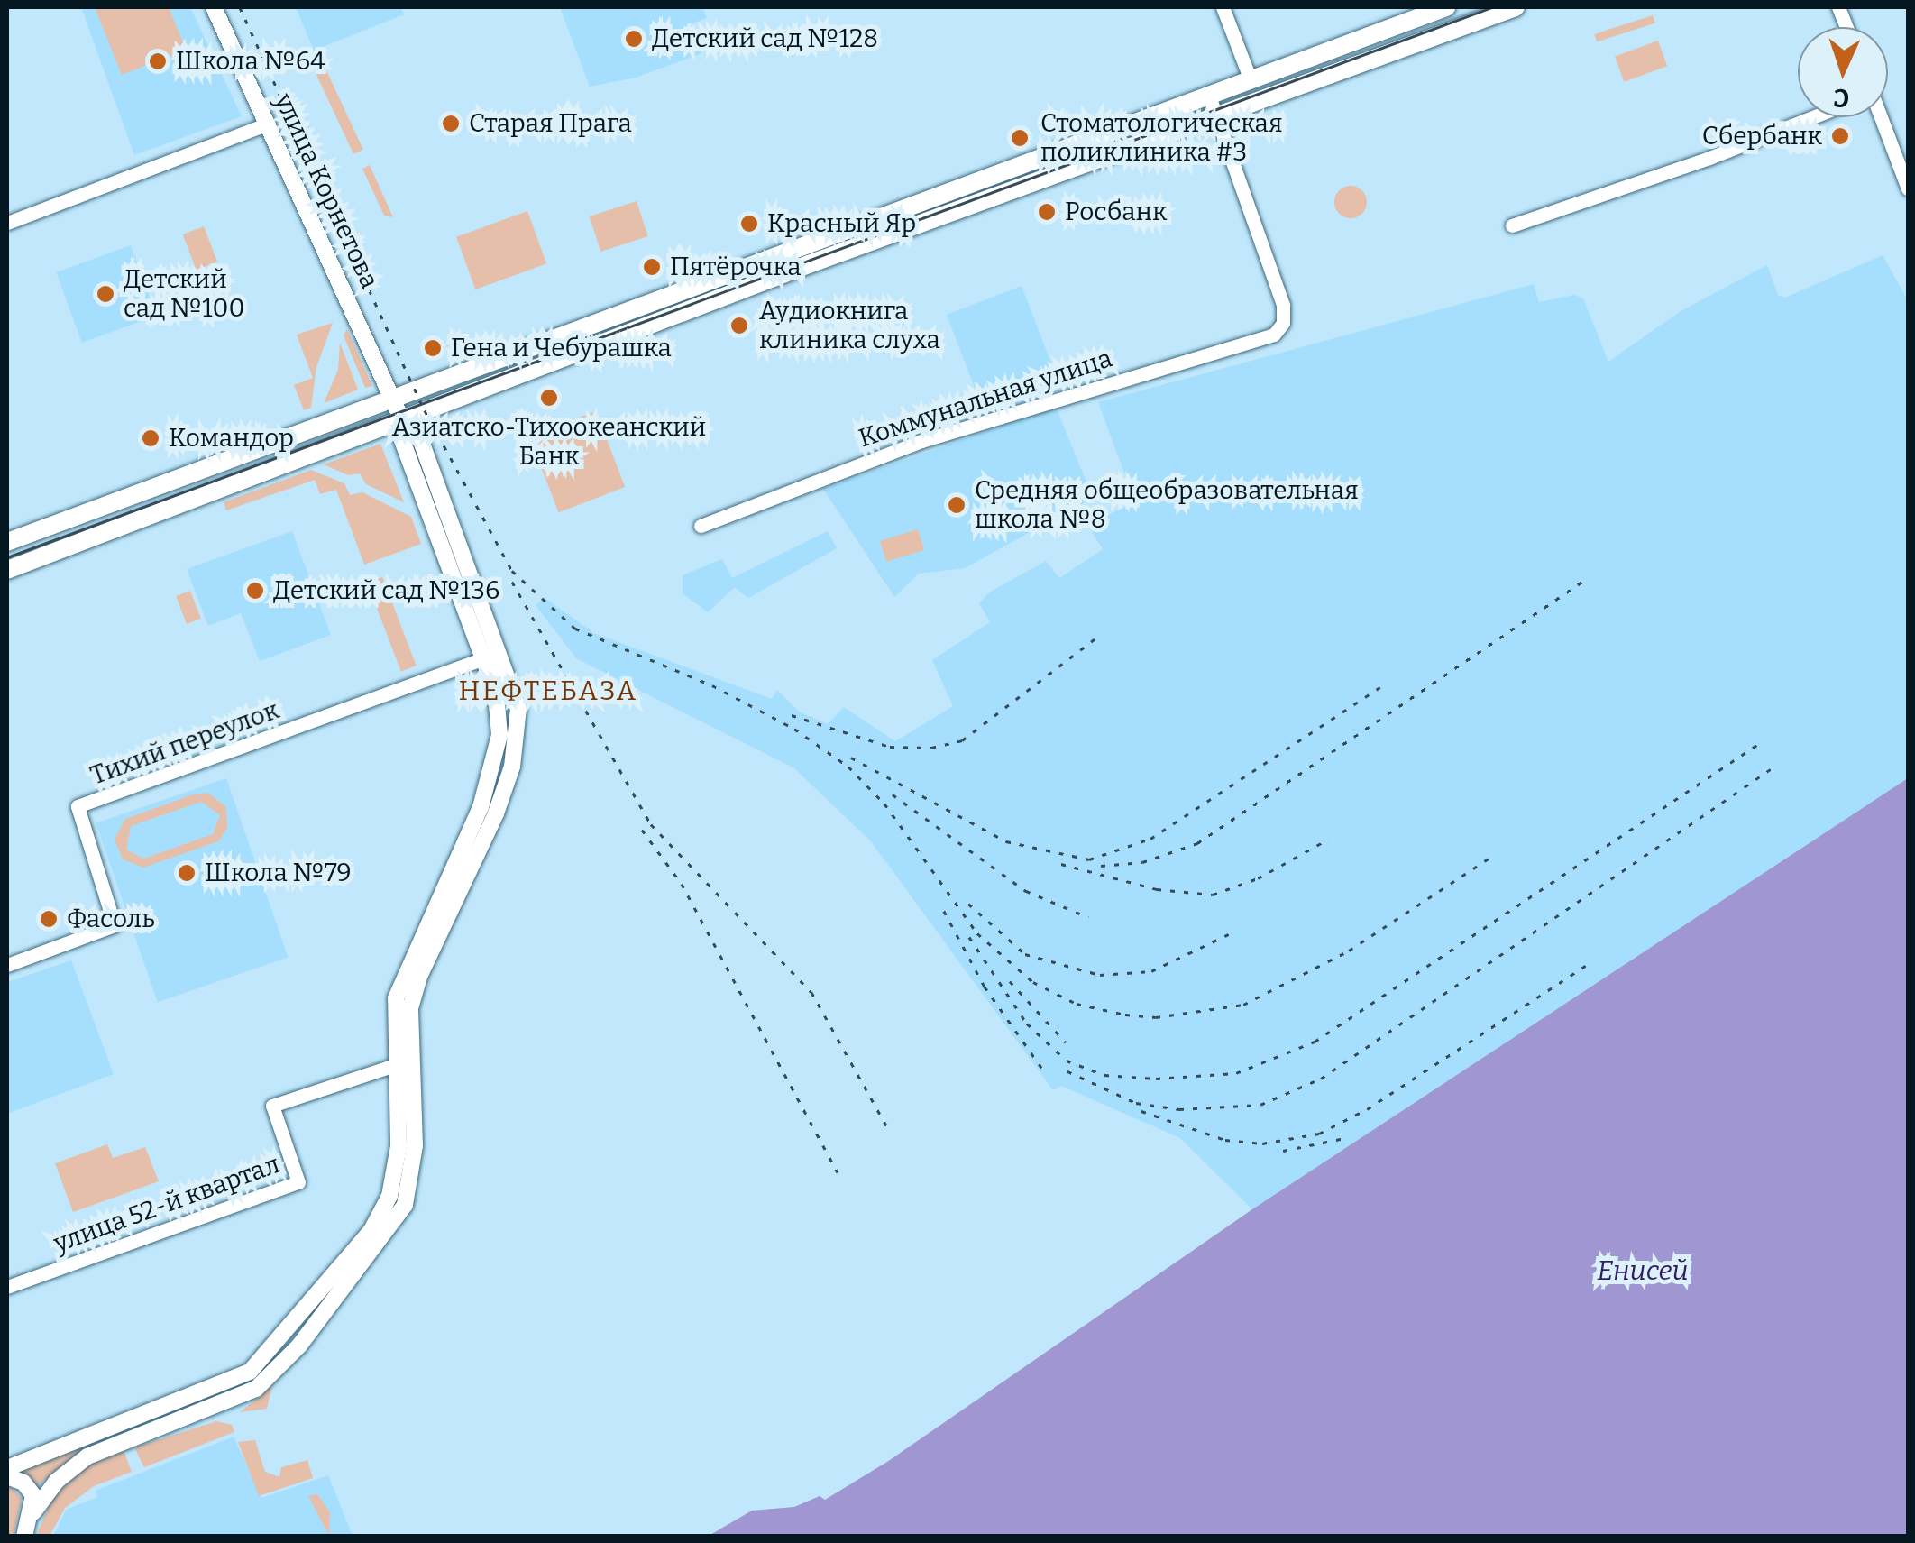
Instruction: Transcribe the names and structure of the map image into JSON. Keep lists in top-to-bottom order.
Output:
{
  "streets": {
    "main road": ["улица Корнетова"],
    "street": ["Коммунальная улица", "Тихий переулок", "улица 52-й квартал"]
  },
  "crossings": [
    ["улица Корнетова", "Тихий переулок"]
  ],
  "districts": ["НЕФТЕБАЗА"],
  "water": ["Енисей"],
  "places": [
    "Детский сад №128",
    "Школа №64",
    "Старая Прага",
    "Сбербанк",
    "Стоматологическая поликлиника #3",
    "Росбанк",
    "Красный Яр",
    "Пятёрочка",
    "Детский сад №100",
    "Аудиокнига клиника слуха",
    "Гена и Чебурашка",
    "Азиатско-Тихоокеанский Банк",
    "Командор",
    "Средняя общеобразовательная школа №8",
    "Детский сад №136",
    "Школа №79",
    "Фасоль"
  ],
  "north": "bottom"
}
